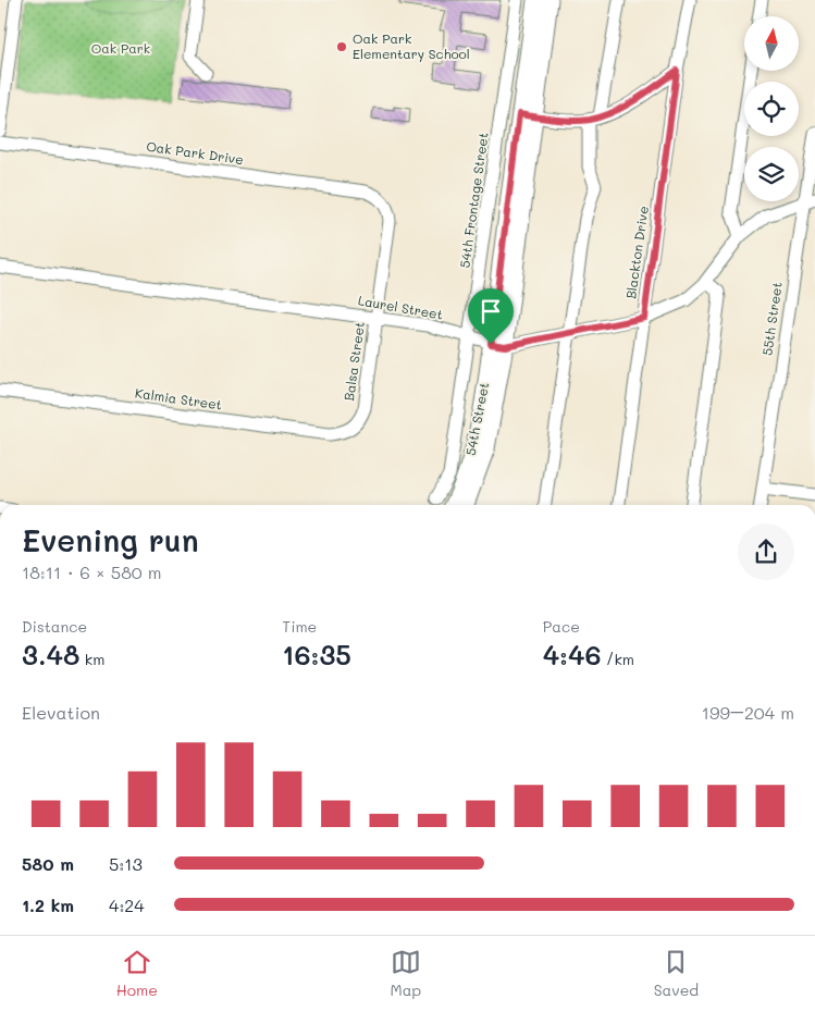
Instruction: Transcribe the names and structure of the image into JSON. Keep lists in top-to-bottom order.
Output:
{
  "streets": {
    "main road": ["54th Street"],
    "street": [
      "Oak Park Drive",
      "54th Frontage Street",
      "Blackton Drive",
      "Laurel Street",
      "55th Street",
      "Balsa Street",
      "Kalmia Street"
    ]
  },
  "crossings": [
    ["Oak Park Drive", "Balsa Street"],
    ["54th Frontage Street", "Laurel Street"],
    ["Blackton Drive", "Laurel Street"],
    ["Laurel Street", "55th Street"],
    ["Laurel Street", "Balsa Street"],
    ["Laurel Street", "54th Street"],
    ["Balsa Street", "Kalmia Street"]
  ],
  "parks": ["Oak Park"],
  "places": ["Oak Park Elementary School"],
  "north": "top",
  "page": {
    "heading": ["Evening run", "18:11 · 6 × 580 m"],
    "stats": [
      ["Distance", "3.48 km"],
      ["Time", "16:35"],
      ["Pace", "4:46 /km"]
    ],
    "chart": ["Elevation", "199–204 m"],
    "list": [
      {
        "name": "580 m",
        "note": "5:13"
      },
      {
        "name": "1.2 km",
        "note": "4:24"
      }
    ],
    "tabs": ["Home", "Map", "Saved"]
  }
}
